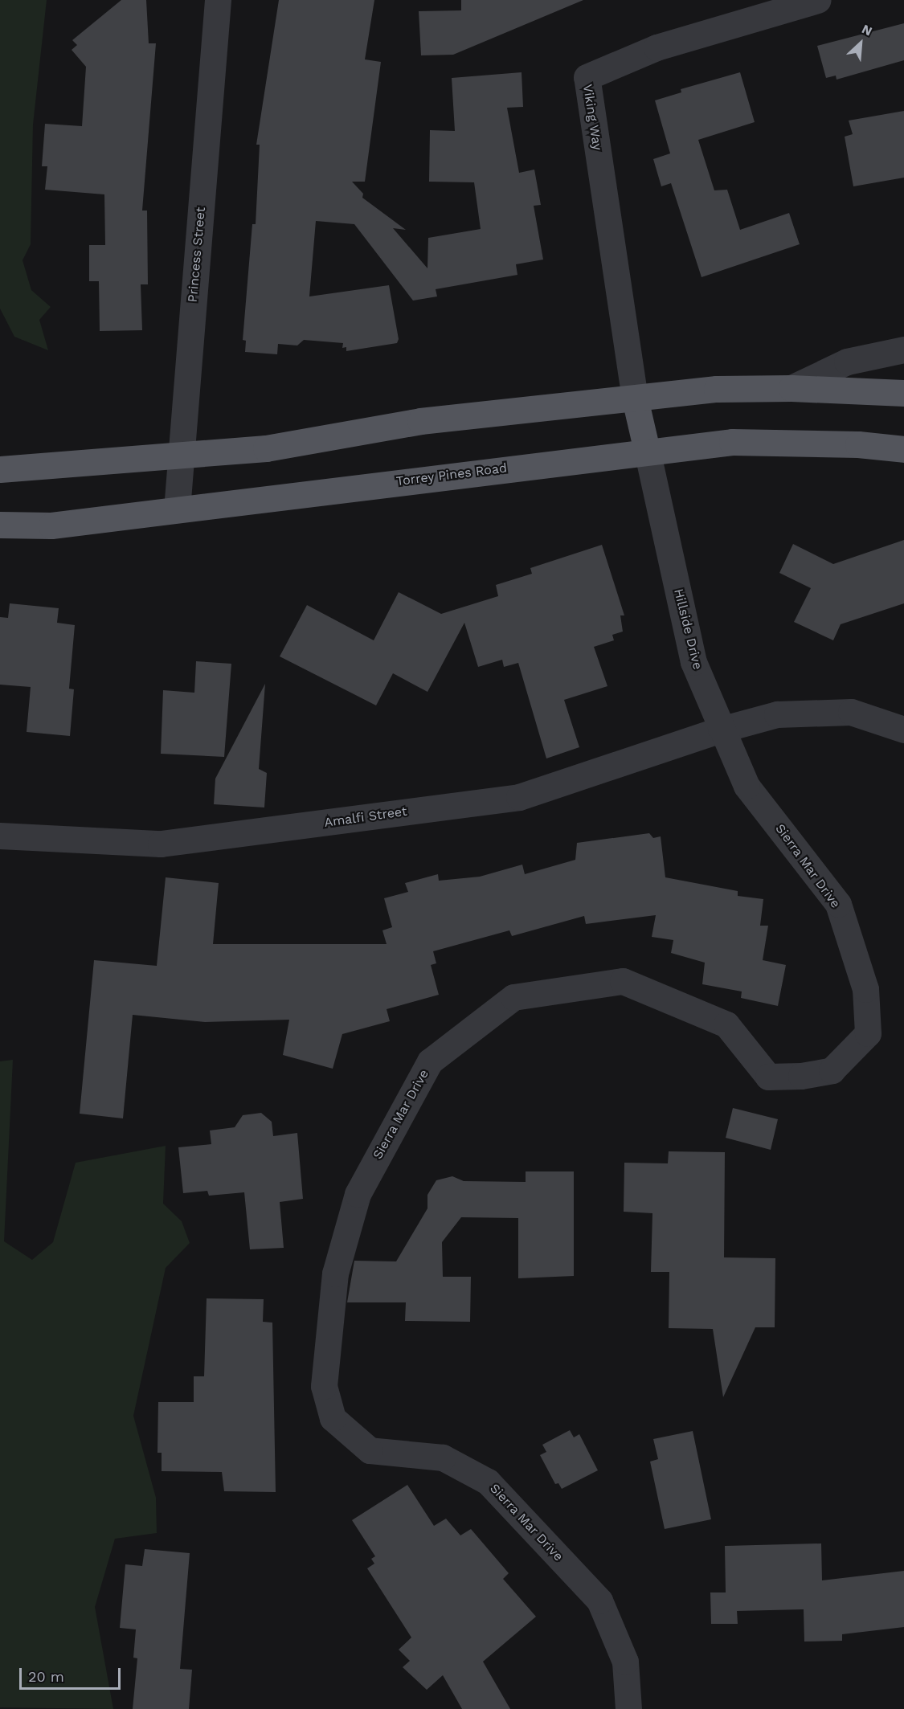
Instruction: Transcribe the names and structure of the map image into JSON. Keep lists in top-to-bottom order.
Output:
{
  "streets": {
    "main road": ["Torrey Pines Road", "Hillside Drive"],
    "street": [
      "Viking Way",
      "Princess Street",
      "Amalfi Street",
      "Sierra Mar Drive"
    ]
  },
  "crossings": [
    ["Viking Way", "Hillside Drive"],
    ["Princess Street", "Torrey Pines Road"],
    ["Torrey Pines Road", "Hillside Drive"],
    ["Hillside Drive", "Amalfi Street"],
    ["Hillside Drive", "Sierra Mar Drive"],
    ["Amalfi Street", "Sierra Mar Drive"]
  ],
  "scale_bar": "20 m",
  "north": "top right"
}
